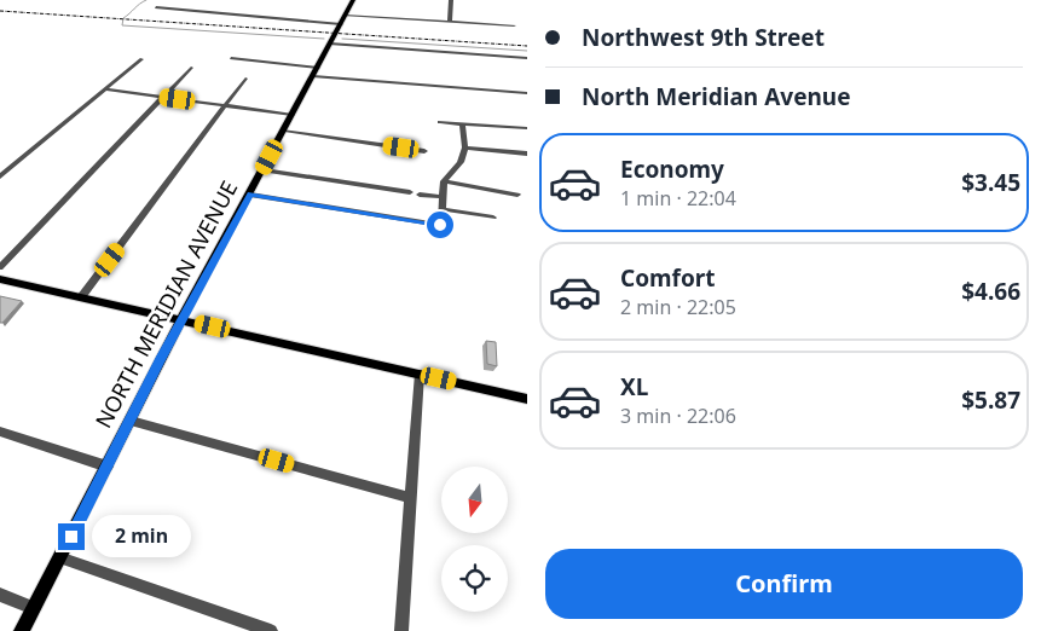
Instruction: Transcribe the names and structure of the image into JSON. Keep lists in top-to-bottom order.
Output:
{
  "streets": {
    "main road": ["NORTH MERIDIAN AVENUE"]
  },
  "north": "bottom",
  "page": {
    "banner": ["Northwest 9th Street", "North Meridian Avenue"],
    "list": [
      {
        "name": "Economy",
        "note": "1 min · 22:04",
        "value": "$3.45"
      },
      {
        "name": "Comfort",
        "note": "2 min · 22:05",
        "value": "$4.66"
      },
      {
        "name": "XL",
        "note": "3 min · 22:06",
        "value": "$5.87"
      }
    ],
    "bubble": "2 min",
    "buttons": "Confirm"
  }
}
